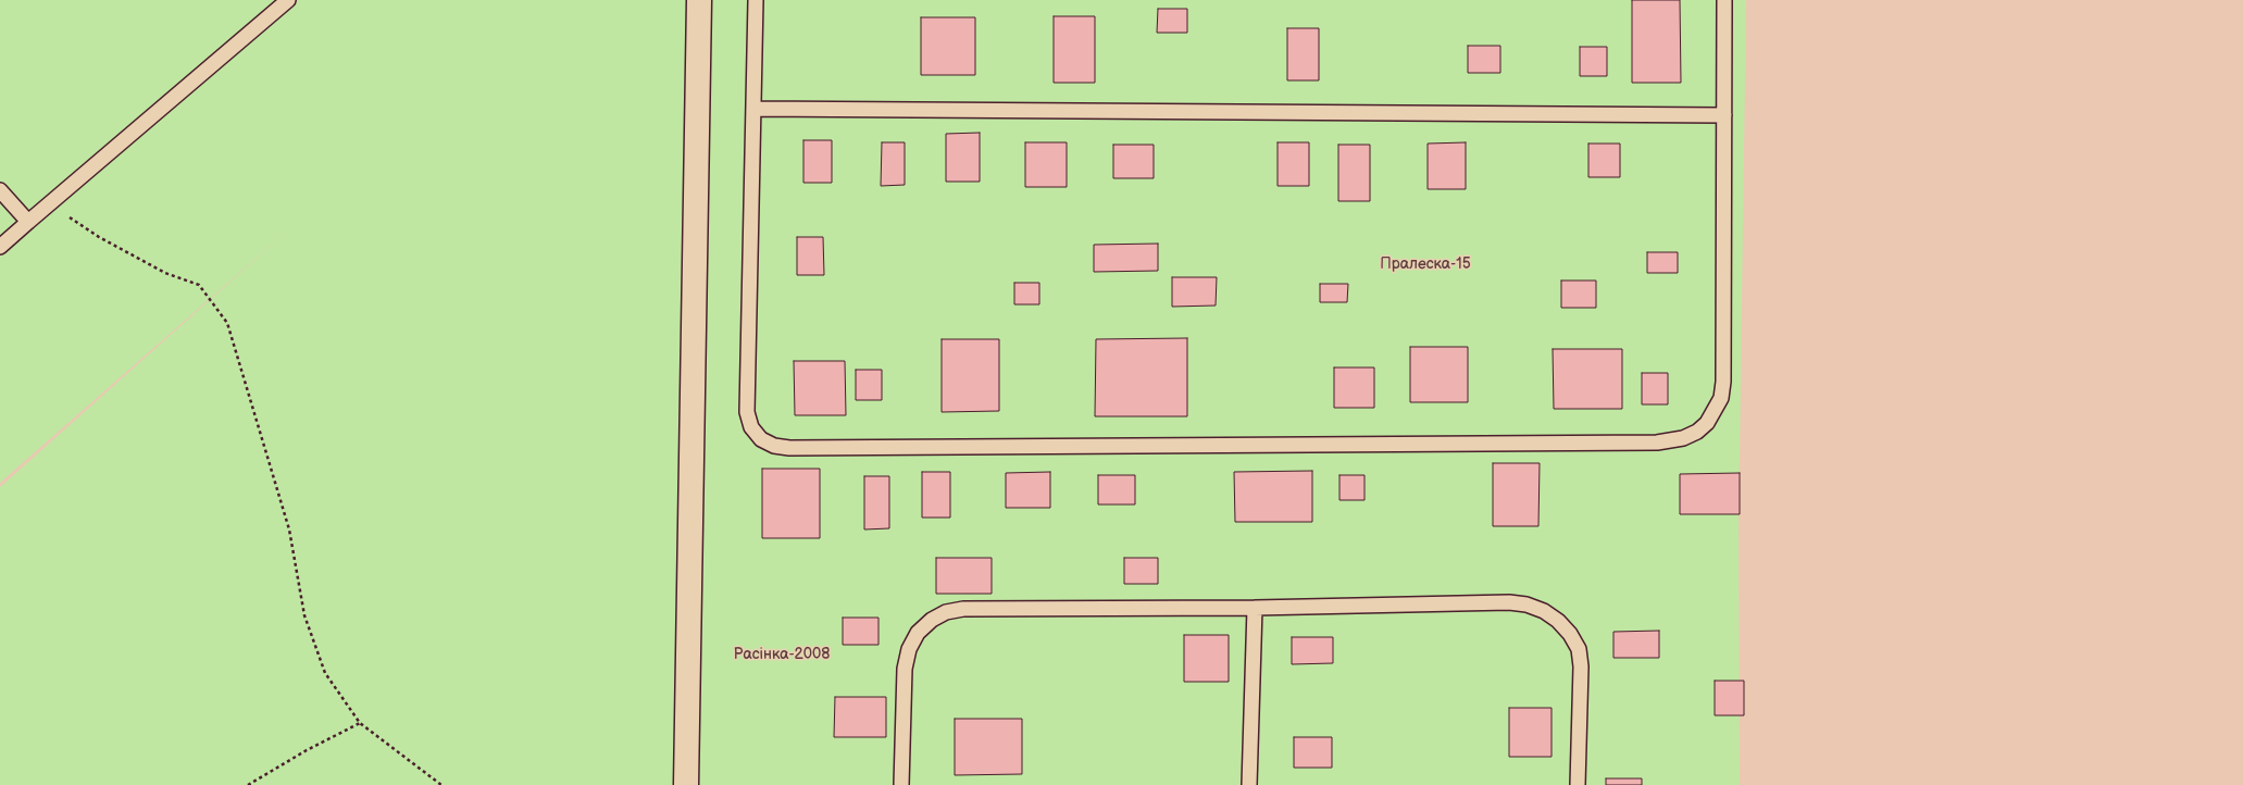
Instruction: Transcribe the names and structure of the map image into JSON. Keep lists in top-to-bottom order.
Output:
{
  "parks": ["Пралеска-15", "Расінка-2008"]
}
